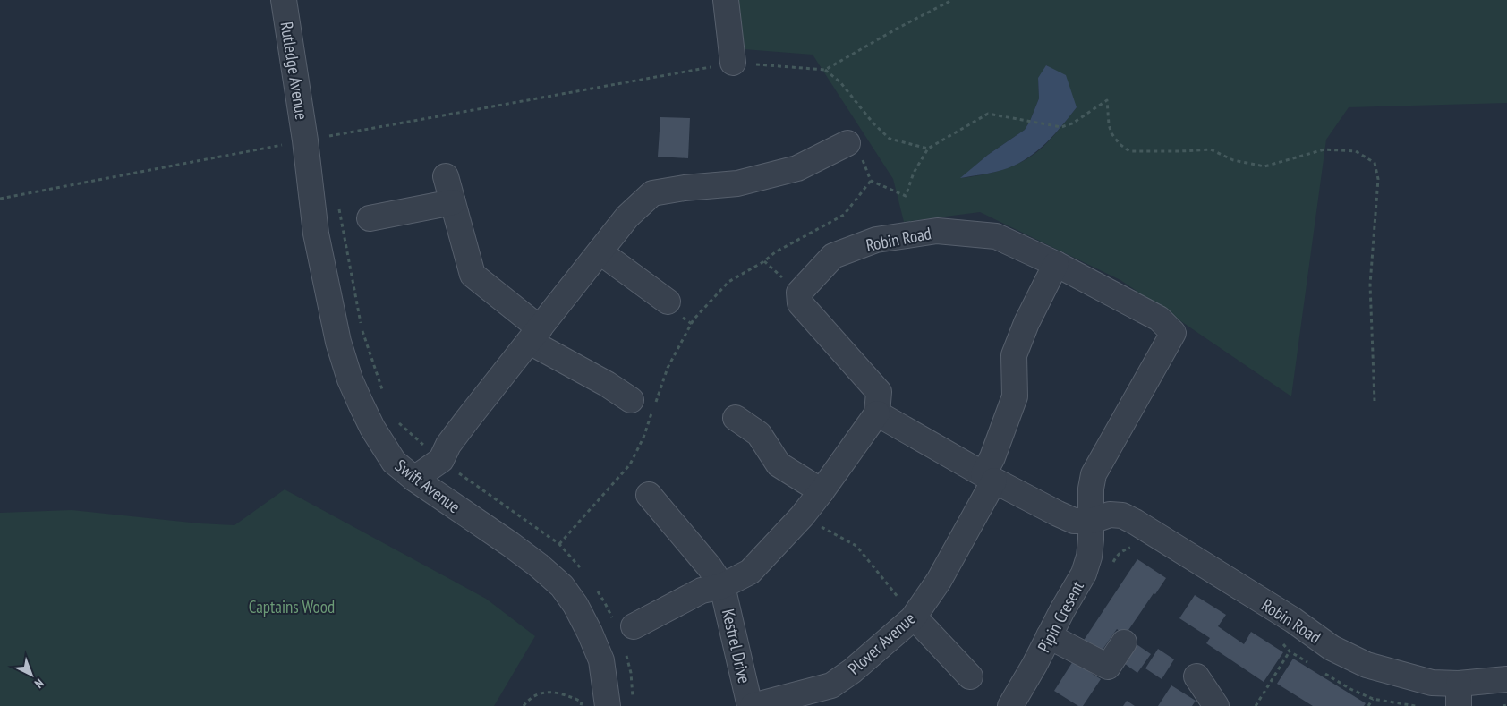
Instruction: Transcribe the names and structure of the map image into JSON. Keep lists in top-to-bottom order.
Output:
{
  "streets": {
    "street": [
      "Rutledge Avenue",
      "Robin Road",
      "Swift Avenue",
      "Pipin Cresent",
      "Plover Avenue",
      "Kestrel Drive"
    ]
  },
  "crossings": [
    ["Rutledge Avenue", "Swift Avenue"],
    ["Robin Road", "Pipin Cresent"],
    ["Robin Road", "Plover Avenue"],
    ["Plover Avenue", "Kestrel Drive"]
  ],
  "parks": ["Captains Wood"],
  "north": "bottom right"
}
